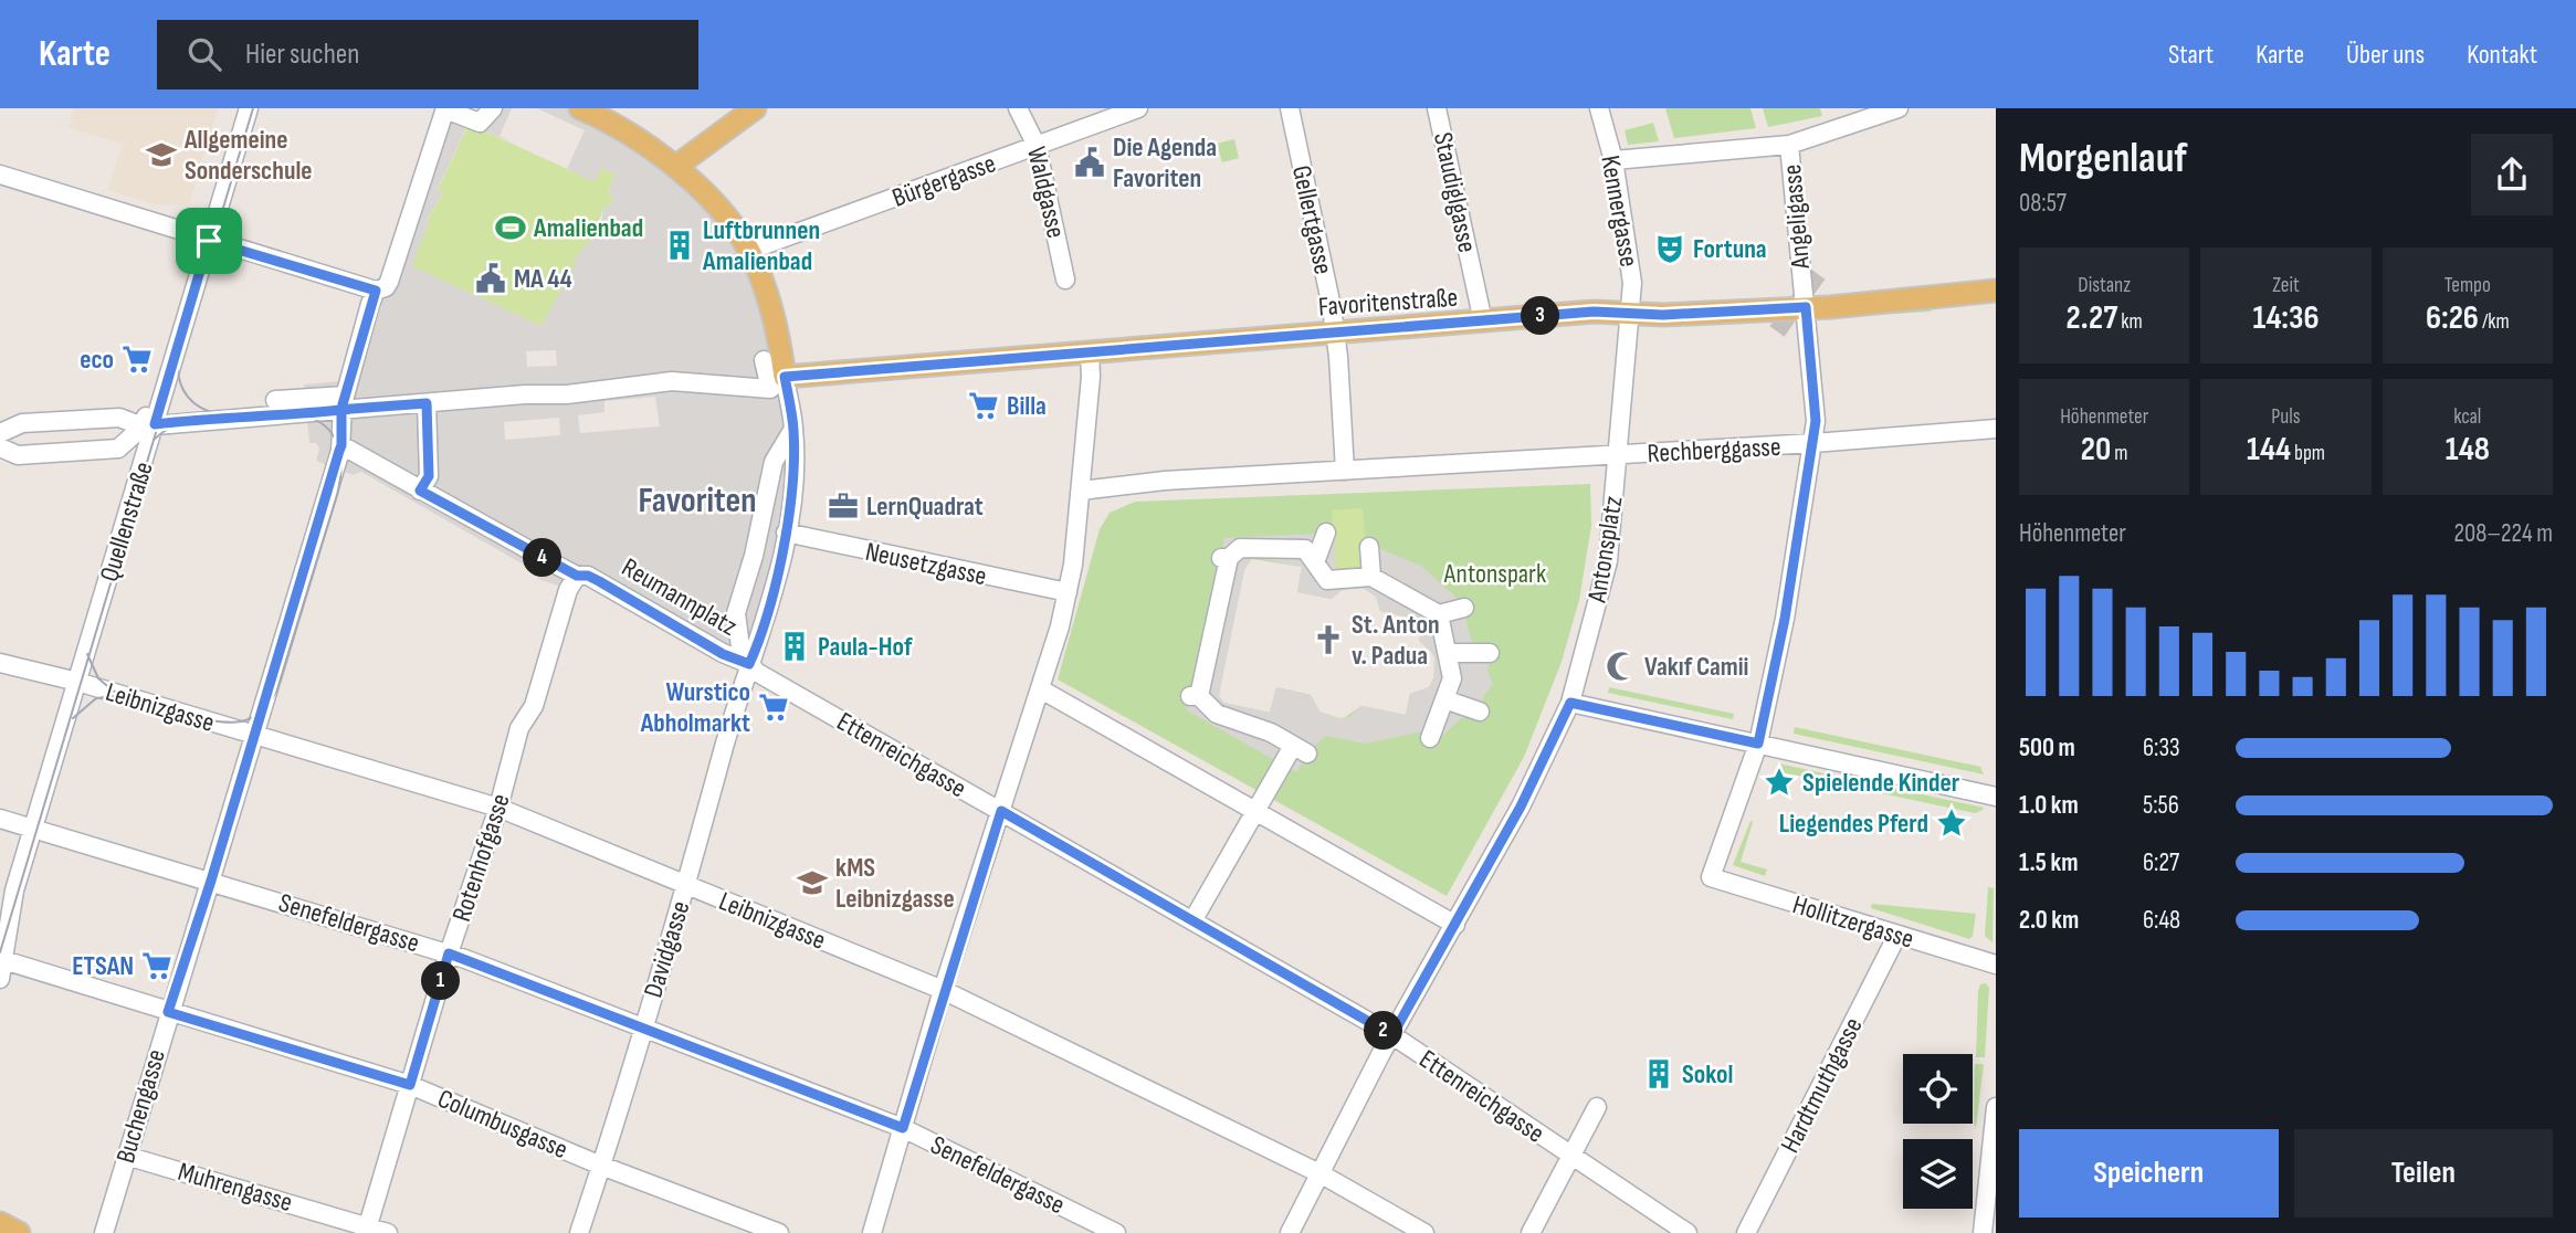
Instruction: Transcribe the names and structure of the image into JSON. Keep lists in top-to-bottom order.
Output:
{
  "streets": {
    "main road": ["Favoritenstraße", "Reumannplatz"],
    "street": [
      "Bürgergasse",
      "Waldgasse",
      "Staudiglgasse",
      "Kennergasse",
      "Angeligasse",
      "Gellertgasse",
      "Rechberggasse",
      "Quellenstraße",
      "Antonsplatz",
      "Neusetzgasse",
      "Leibnizgasse",
      "Ettenreichgasse",
      "Rotenhofgasse",
      "Hollitzergasse",
      "Senefeldergasse",
      "Davidgasse",
      "Hardtmuthgasse",
      "Buchengasse",
      "Columbusgasse",
      "Muhrengasse"
    ]
  },
  "crossings": [
    ["Bürgergasse", "Waldgasse"],
    ["Bürgergasse", "Reumannplatz"],
    ["Staudiglgasse", "Favoritenstraße"],
    ["Kennergasse", "Favoritenstraße"],
    ["Kennergasse", "Rechberggasse"],
    ["Kennergasse", "Antonsplatz"],
    ["Angeligasse", "Favoritenstraße"],
    ["Angeligasse", "Rechberggasse"],
    ["Angeligasse", "Hollitzergasse"],
    ["Gellertgasse", "Favoritenstraße"],
    ["Gellertgasse", "Antonsplatz"],
    ["Favoritenstraße", "Reumannplatz"],
    ["Rechberggasse", "Antonsplatz"],
    ["Quellenstraße", "Leibnizgasse"],
    ["Quellenstraße", "Senefeldergasse"],
    ["Quellenstraße", "Columbusgasse"],
    ["Antonsplatz", "Leibnizgasse"],
    ["Antonsplatz", "Ettenreichgasse"],
    ["Neusetzgasse", "Reumannplatz"],
    ["Reumannplatz", "Ettenreichgasse"],
    ["Reumannplatz", "Rotenhofgasse"],
    ["Reumannplatz", "Davidgasse"],
    ["Reumannplatz", "Buchengasse"],
    ["Leibnizgasse", "Rotenhofgasse"],
    ["Leibnizgasse", "Davidgasse"],
    ["Leibnizgasse", "Buchengasse"],
    ["Ettenreichgasse", "Davidgasse"],
    ["Rotenhofgasse", "Senefeldergasse"],
    ["Rotenhofgasse", "Columbusgasse"],
    ["Rotenhofgasse", "Muhrengasse"],
    ["Hollitzergasse", "Hardtmuthgasse"],
    ["Senefeldergasse", "Davidgasse"],
    ["Senefeldergasse", "Buchengasse"],
    ["Davidgasse", "Columbusgasse"],
    ["Buchengasse", "Columbusgasse"],
    ["Buchengasse", "Muhrengasse"]
  ],
  "districts": ["Favoriten"],
  "parks": ["Antonspark"],
  "places": {
    "school or university": ["Allgemeine Sonderschule", "kMS Leibnizgasse"],
    "public building": ["Die Agenda Favoriten", "MA 44"],
    "sports": ["Amalienbad"],
    "building": ["Luftbrunnen Amalienbad", "Paula-Hof", "Sokol"],
    "theatre": ["Fortuna"],
    "supermarket": [
      "eco",
      "Billa",
      "Wurstico Abholmarkt",
      "ETSAN"
    ],
    "office": ["LernQuadrat"],
    "church": ["St. Anton v. Padua"],
    "mosque": ["Vakıf Camii"],
    "place": ["Spielende Kinder", "Liegendes Pferd"]
  },
  "page": {
    "header": "Karte",
    "search": "Hier suchen",
    "nav": [
      "Start",
      "Karte",
      "Über uns",
      "Kontakt"
    ],
    "heading": ["Morgenlauf", "08:57"],
    "stats": [
      ["Distanz", "2.27 km"],
      ["Zeit", "14:36"],
      ["Tempo", "6:26 /km"],
      ["Höhenmeter", "20 m"],
      ["Puls", "144 bpm"],
      ["kcal", "148"]
    ],
    "pins": [
      "3",
      "4",
      "1",
      "2"
    ],
    "chart": ["Höhenmeter", "208–224 m"],
    "list": [
      {
        "name": "500 m",
        "note": "6:33"
      },
      {
        "name": "1.0 km",
        "note": "5:56"
      },
      {
        "name": "1.5 km",
        "note": "6:27"
      },
      {
        "name": "2.0 km",
        "note": "6:48"
      }
    ],
    "buttons": ["Speichern", "Teilen"]
  }
}
